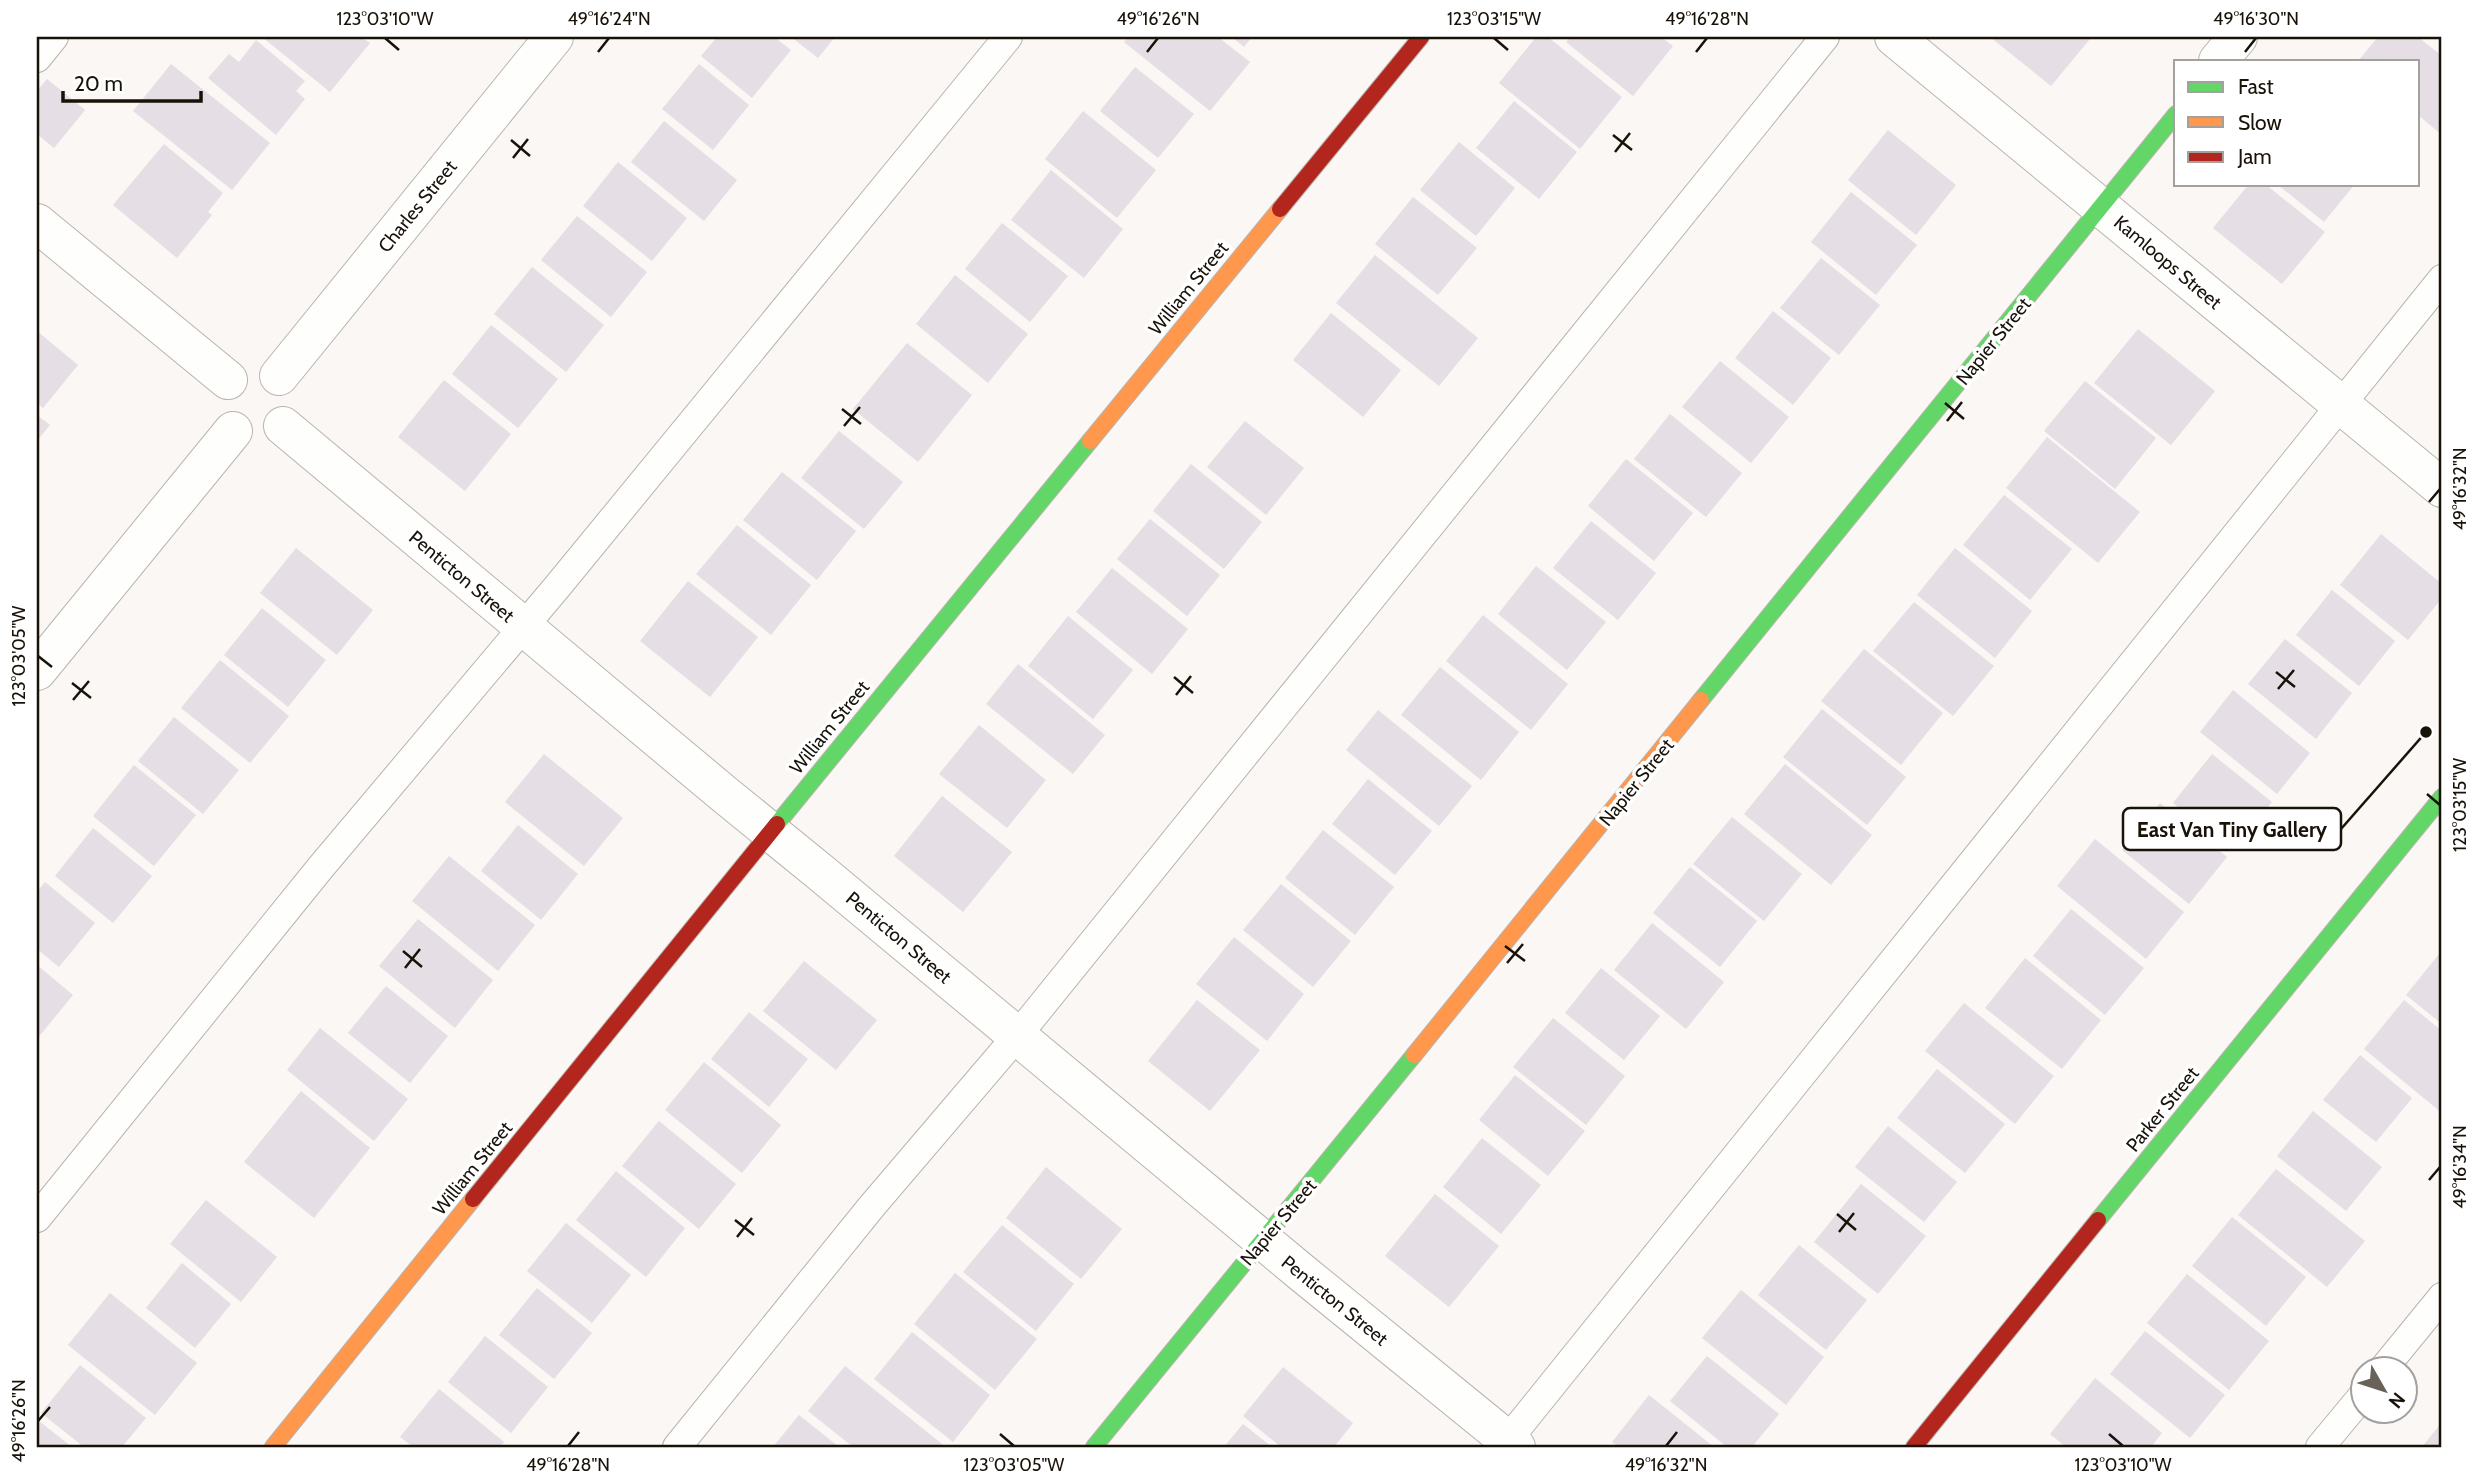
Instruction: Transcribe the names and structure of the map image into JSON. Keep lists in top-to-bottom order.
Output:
{
  "streets": {
    "street": [
      "Charles Street",
      "Kamloops Street",
      "William Street",
      "Napier Street",
      "Penticton Street",
      "Parker Street"
    ]
  },
  "crossings": [
    ["Charles Street", "Penticton Street"],
    ["Kamloops Street", "Napier Street"],
    ["William Street", "Penticton Street"],
    ["Napier Street", "Penticton Street"]
  ],
  "places": ["East Van Tiny Gallery"],
  "legend": ["Fast", "Slow", "Jam"],
  "scale_bar": "20 m",
  "north": "bottom right",
  "coordinates": [
    "123°03'10\"W",
    "49°16'24\"N",
    "49°16'26\"N",
    "123°03'15\"W",
    "49°16'28\"N",
    "49°16'30\"N",
    "49°16'32\"N",
    "123°03'05\"W",
    "49°16'34\"N"
  ]
}
